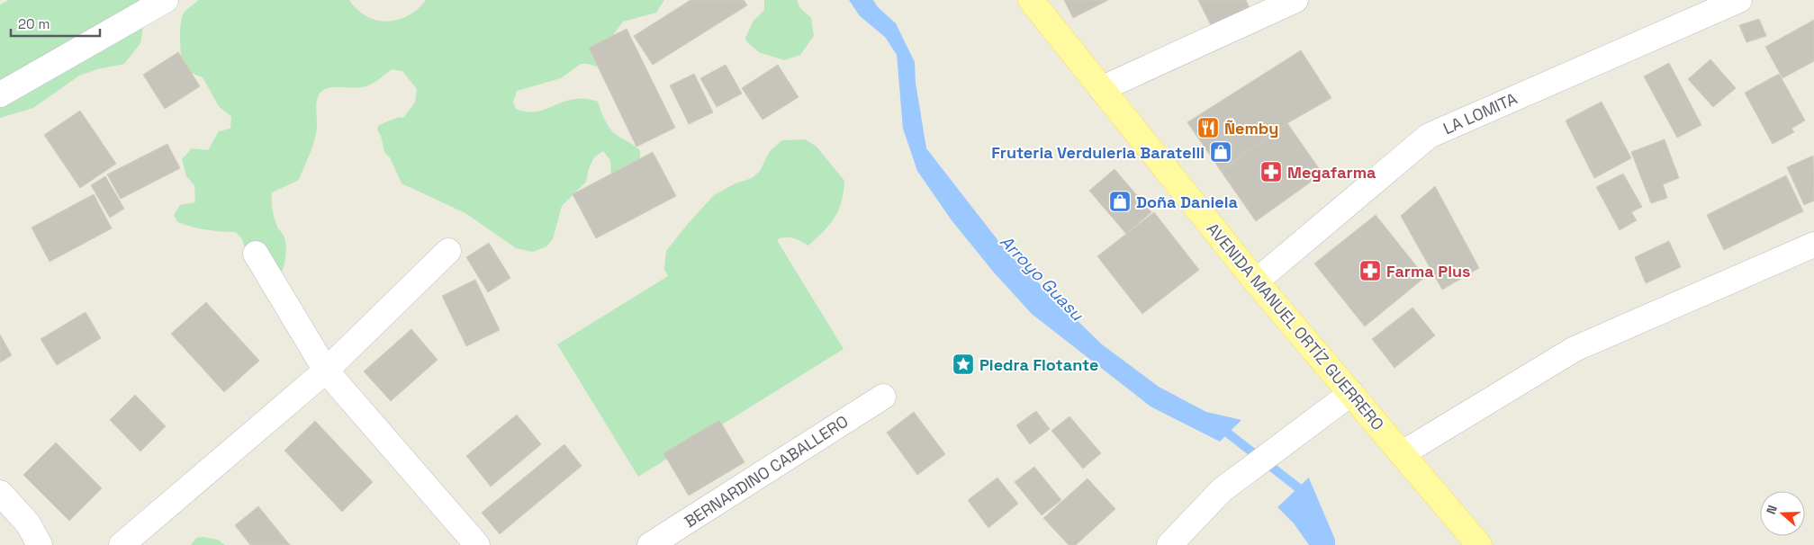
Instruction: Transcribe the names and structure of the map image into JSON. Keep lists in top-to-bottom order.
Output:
{
  "streets": {
    "main road": ["AVENIDA MANUEL ORTÍZ GUERRERO"],
    "street": ["LA LOMITA", "BERNARDINO CABALLERO"]
  },
  "crossings": [
    ["LA LOMITA", "AVENIDA MANUEL ORTÍZ GUERRERO"]
  ],
  "water": ["Arroyo Guasu"],
  "places": {
    "restaurant": ["Ñemby"],
    "shop": ["Fruteria Verduleria Baratelli", "Doña Daniela"],
    "pharmacy": ["Megafarma", "Farma Plus"],
    "place": ["Piedra Flotante"]
  },
  "scale_bar": "20 m",
  "north": "left"
}
